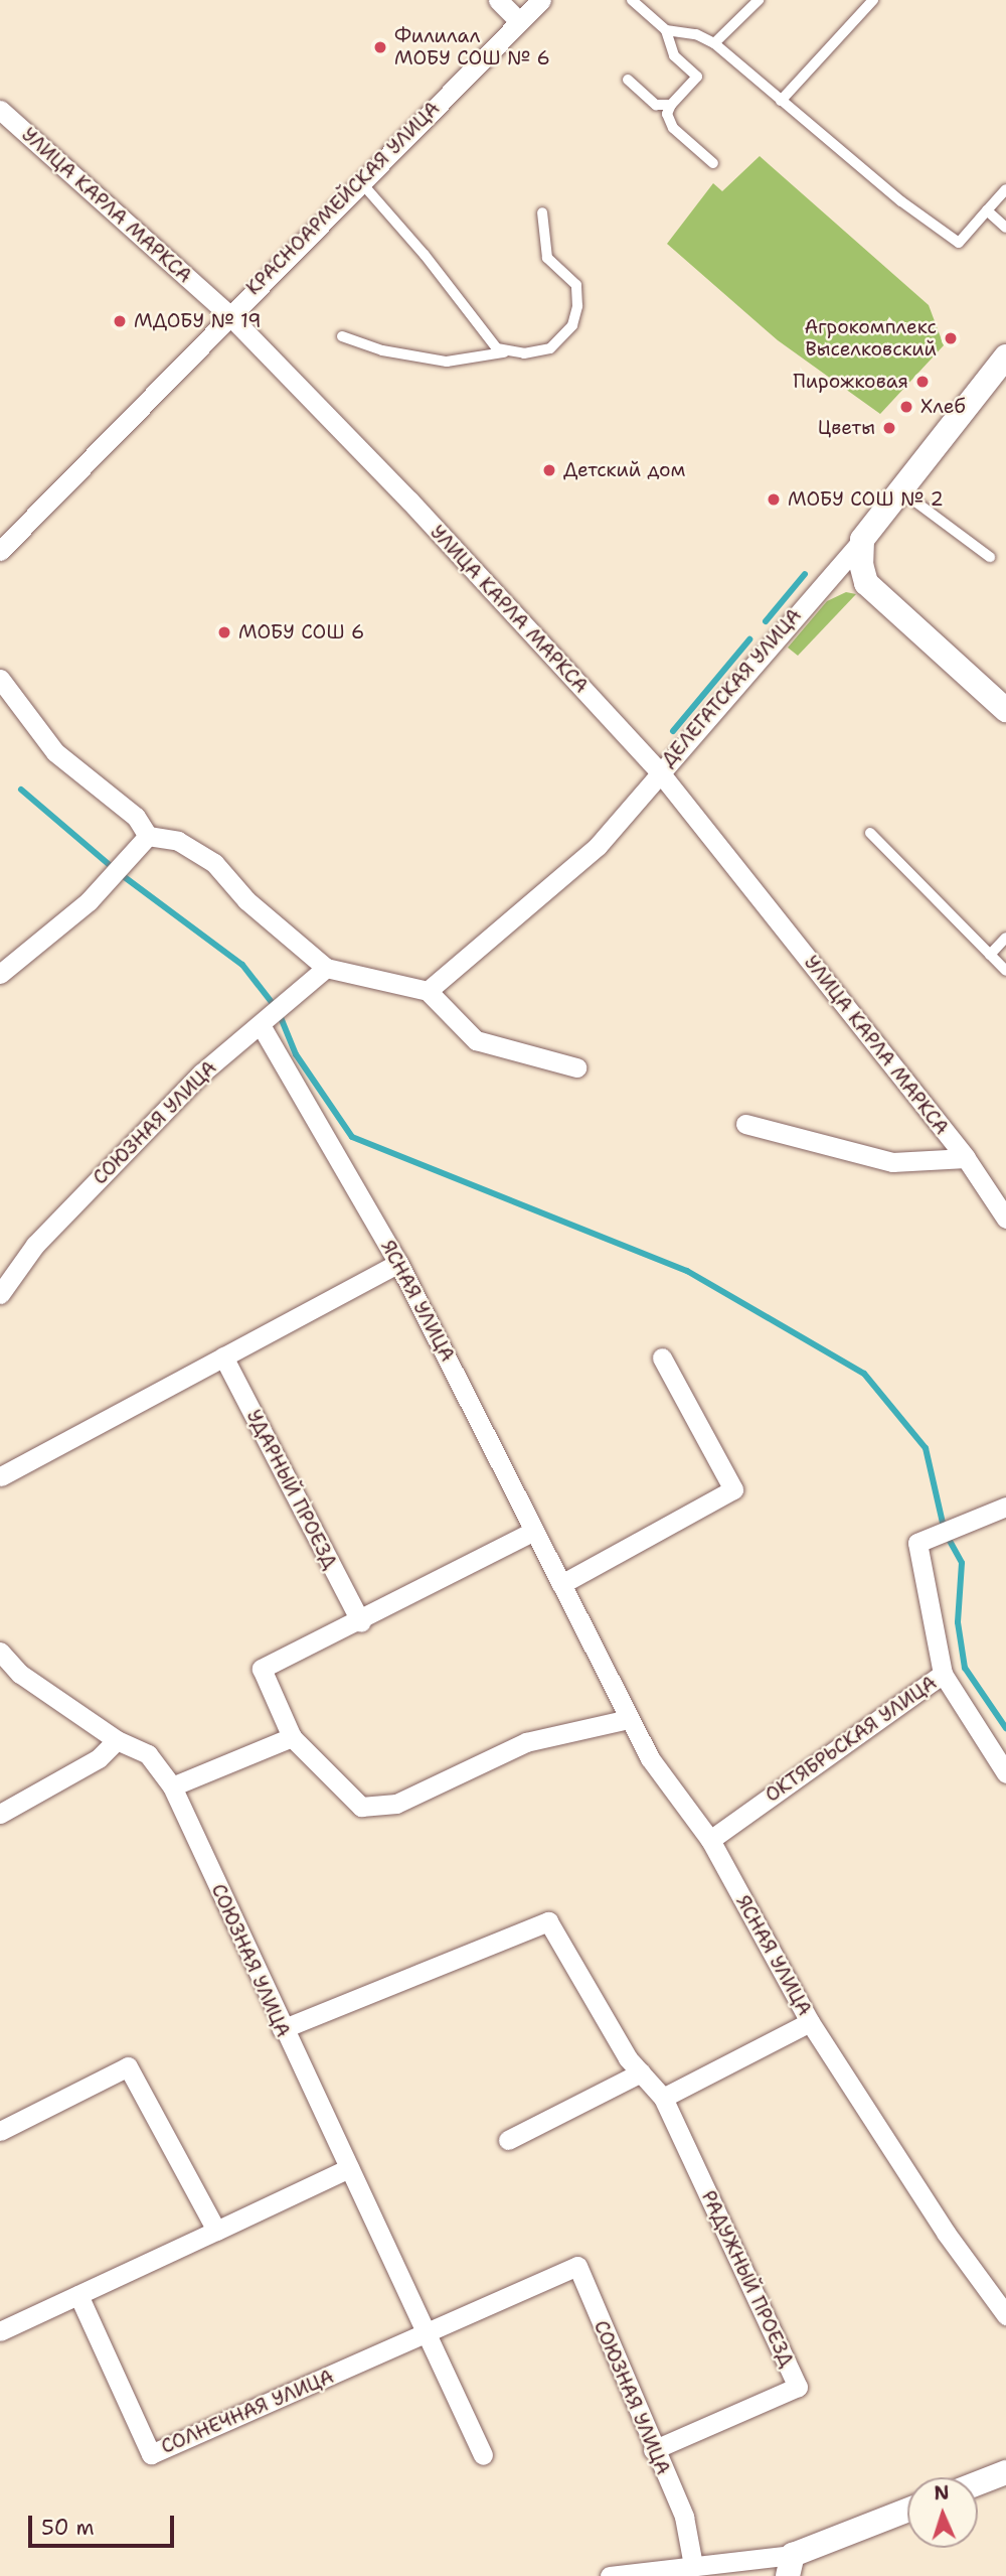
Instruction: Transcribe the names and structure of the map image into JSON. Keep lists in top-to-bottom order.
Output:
{
  "streets": {
    "street": [
      "КРАСНОАРМЕЙСКАЯ УЛИЦА",
      "УЛИЦА КАРЛА МАРКСА",
      "ДЕЛЕГАТСКАЯ УЛИЦА",
      "СОЮЗНАЯ УЛИЦА",
      "ЯСНАЯ УЛИЦА",
      "УДАРНЫЙ ПРОЕЗД",
      "ОКТЯБРЬСКАЯ УЛИЦА",
      "РАДУЖНЫЙ ПРОЕЗД",
      "СОЛНЕЧНАЯ УЛИЦА"
    ]
  },
  "crossings": [
    ["КРАСНОАРМЕЙСКАЯ УЛИЦА", "УЛИЦА КАРЛА МАРКСА"],
    ["УЛИЦА КАРЛА МАРКСА", "ДЕЛЕГАТСКАЯ УЛИЦА"],
    ["СОЮЗНАЯ УЛИЦА", "ЯСНАЯ УЛИЦА"],
    ["СОЮЗНАЯ УЛИЦА", "РАДУЖНЫЙ ПРОЕЗД"],
    ["СОЮЗНАЯ УЛИЦА", "СОЛНЕЧНАЯ УЛИЦА"],
    ["ЯСНАЯ УЛИЦА", "ОКТЯБРЬСКАЯ УЛИЦА"]
  ],
  "places": [
    "Филилал МОБУ СОШ № 6",
    "МДОБУ № 19",
    "Агрокомплекс Выселковский",
    "Пирожковая",
    "Хлеб",
    "Цветы",
    "Детский дом",
    "МОБУ СОШ № 2",
    "МОБУ СОШ 6"
  ],
  "scale_bar": "50 m",
  "north": "top"
}
